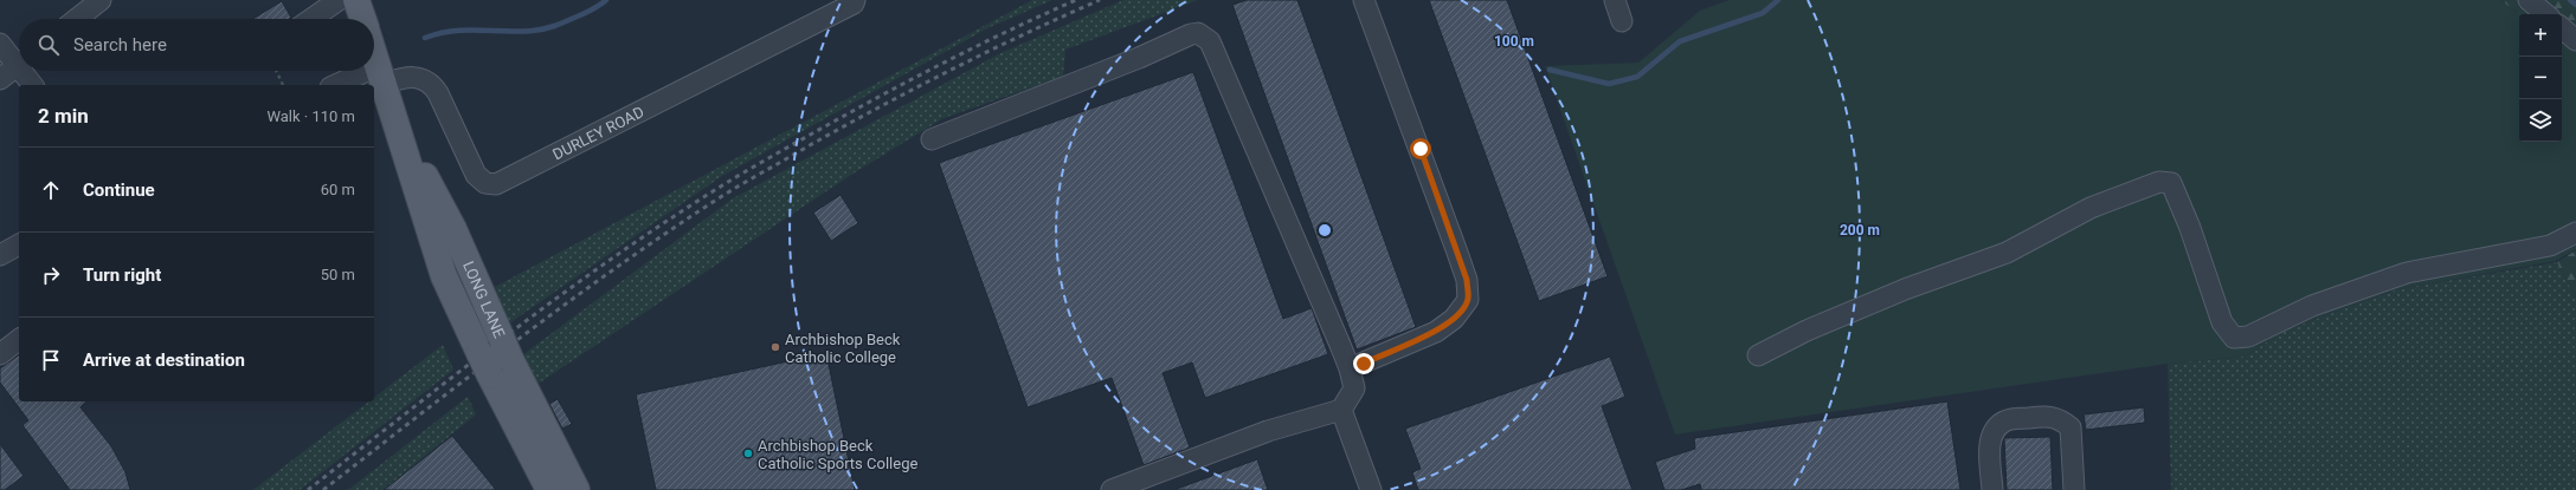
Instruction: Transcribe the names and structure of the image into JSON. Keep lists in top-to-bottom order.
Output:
{
  "streets": {
    "main road": ["LONG LANE"],
    "street": ["DURLEY ROAD"]
  },
  "crossings": [
    ["DURLEY ROAD", "LONG LANE"]
  ],
  "places": ["Archbishop Beck Catholic College", "Archbishop Beck Catholic Sports College"],
  "page": {
    "map_buttons": ["+", "−"],
    "search": "Search here",
    "heading": ["2 min", "Walk · 110 m"],
    "list": [
      ["Continue", "60 m"],
      ["Turn right", "50 m"],
      "Arrive at destination"
    ]
  },
  "rings": ["100 m", "200 m"]
}
